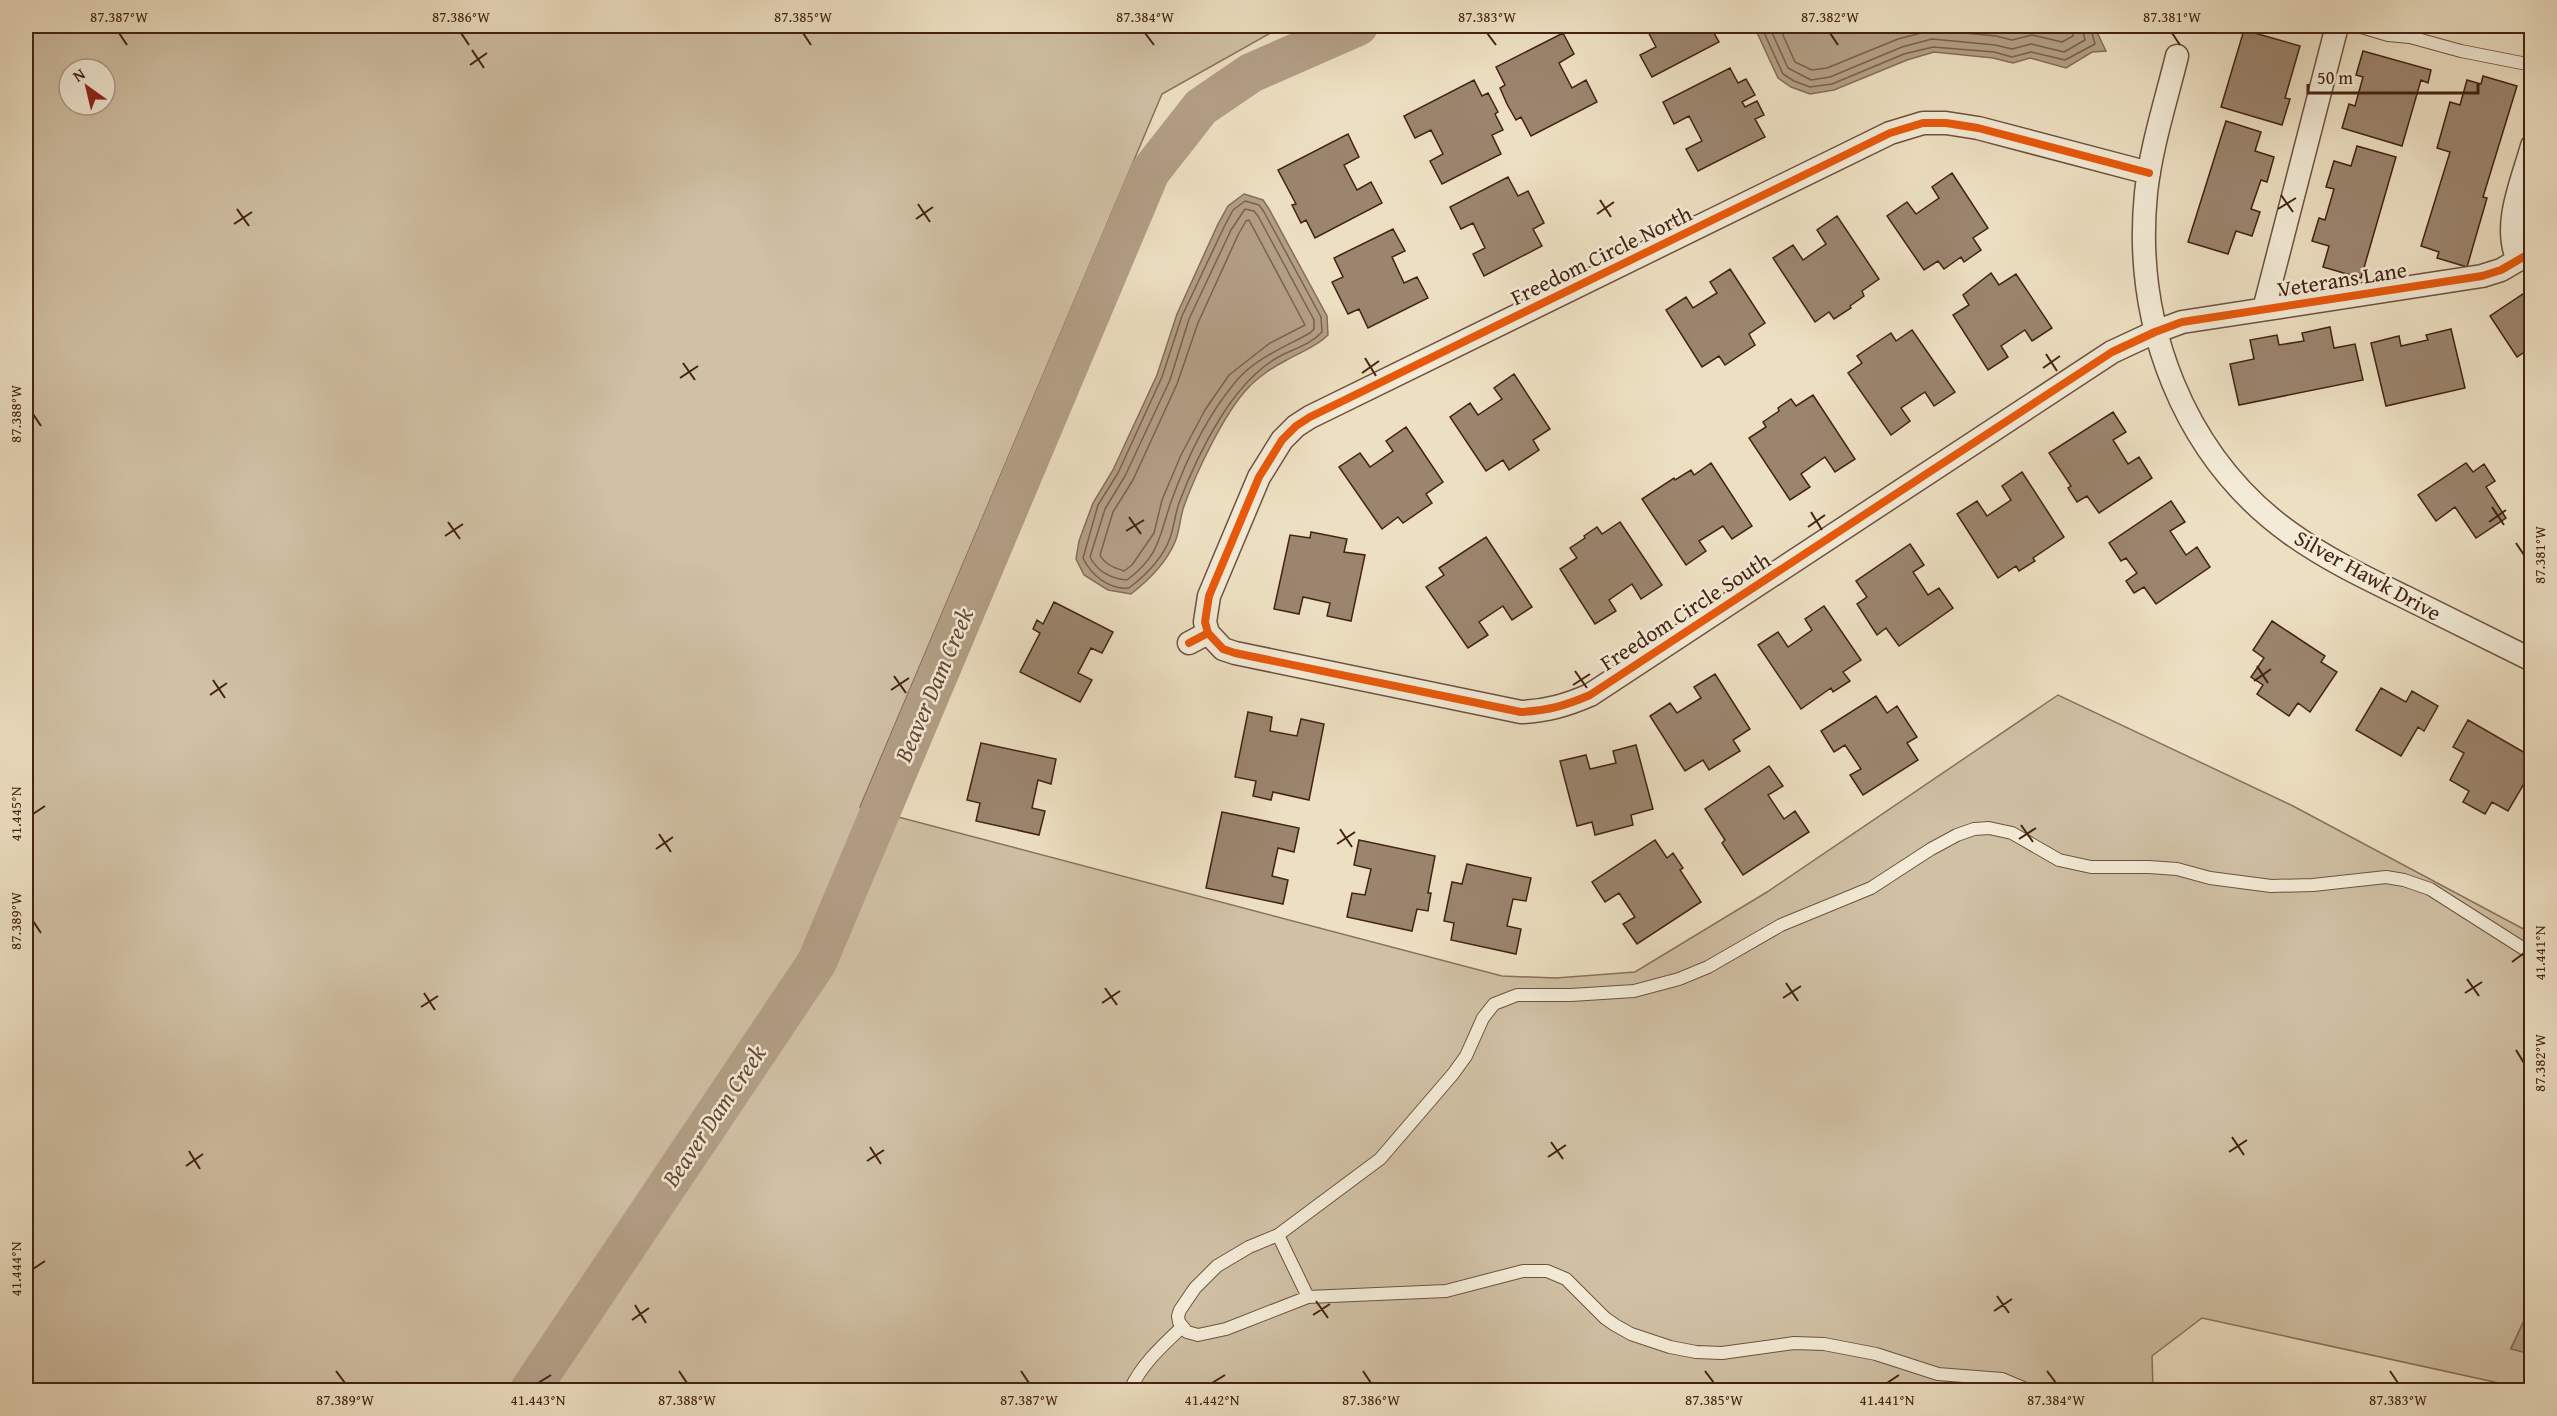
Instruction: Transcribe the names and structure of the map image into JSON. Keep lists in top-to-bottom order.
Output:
{
  "streets": {
    "street": [
      "Freedom Circle North",
      "Veterans Lane",
      "Silver Hawk Drive",
      "Freedom Circle South"
    ]
  },
  "crossings": [
    ["Freedom Circle North", "Silver Hawk Drive"],
    ["Freedom Circle North", "Freedom Circle South"],
    ["Veterans Lane", "Silver Hawk Drive"],
    ["Veterans Lane", "Freedom Circle South"],
    ["Silver Hawk Drive", "Freedom Circle South"]
  ],
  "water": ["Beaver Dam Creek"],
  "scale_bar": "50 m",
  "north": "top left",
  "coordinates": [
    "87.387°W",
    "87.386°W",
    "87.385°W",
    "87.384°W",
    "87.383°W",
    "87.382°W",
    "87.381°W",
    "87.388°W",
    "41.445°N",
    "87.389°W",
    "41.441°N",
    "41.444°N",
    "41.443°N",
    "41.442°N"
  ]
}
